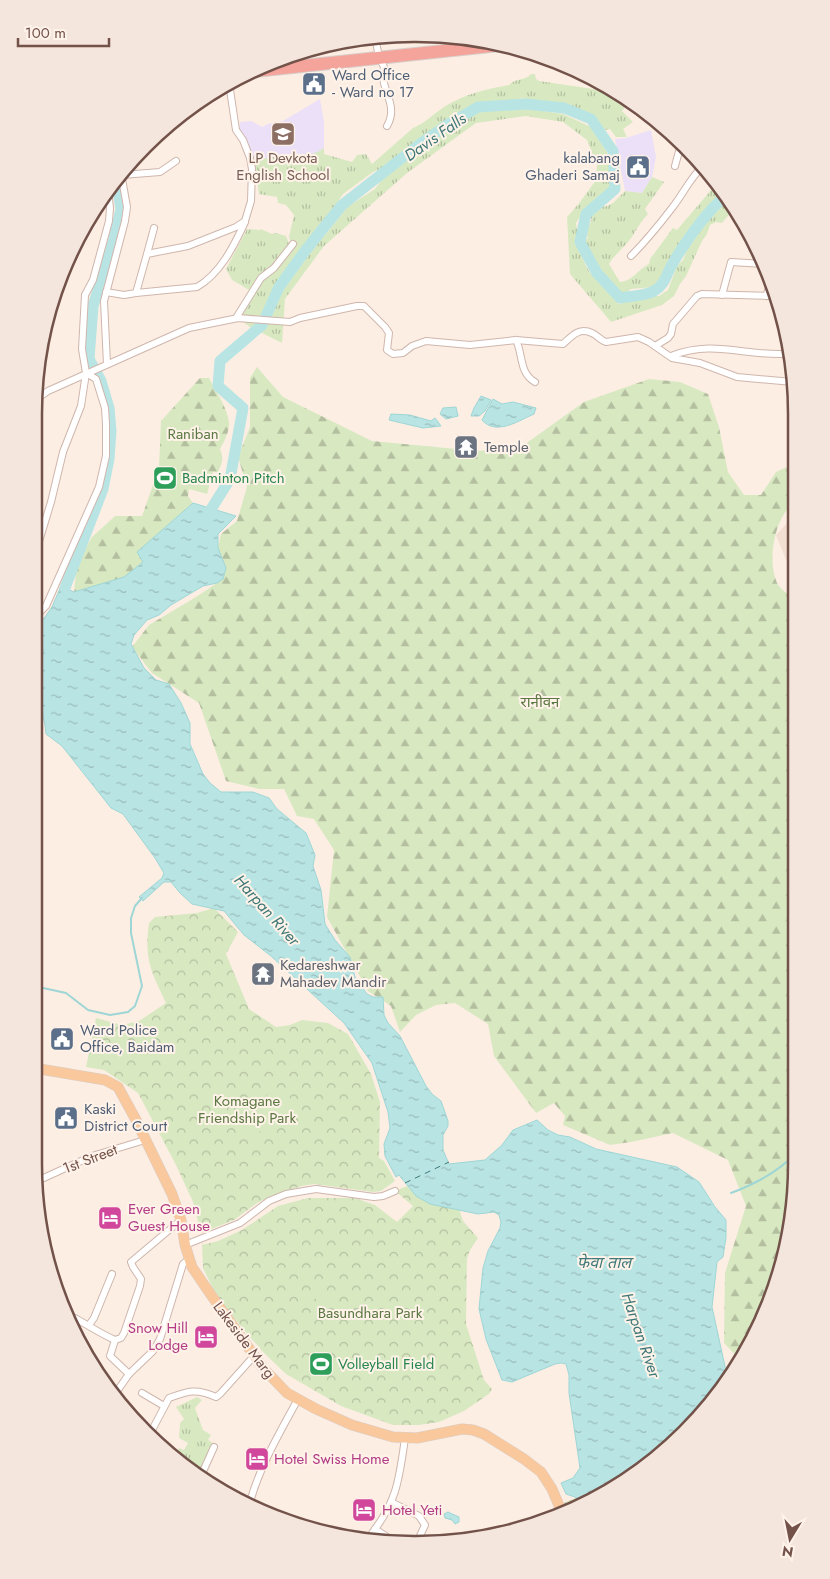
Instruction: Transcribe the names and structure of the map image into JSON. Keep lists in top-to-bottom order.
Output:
{
  "streets": {
    "main road": ["Lakeside Marg"],
    "street": ["1st Street"]
  },
  "crossings": [
    ["1st Street", "Lakeside Marg"]
  ],
  "water": ["Davis Falls", "Harpan River", "फेवा ताल"],
  "parks": [
    "Raniban",
    "रानीवन",
    "Komagane Friendship Park",
    "Basundhara Park"
  ],
  "places": {
    "public building": [
      "Ward Office - Ward no 17",
      "kalabang Ghaderi Samaj",
      "Ward Police Office, Baidam",
      "Kaski District Court"
    ],
    "school or university": ["LP Devkota English School"],
    "temple": ["Temple", "Kedareshwar Mahadev Mandir"],
    "sports": ["Badminton Pitch", "Volleyball Field"],
    "hotel": [
      "Ever Green Guest House",
      "Snow Hill Lodge",
      "Hotel Swiss Home",
      "Hotel Yeti"
    ]
  },
  "scale_bar": "100 m",
  "north": "bottom"
}
